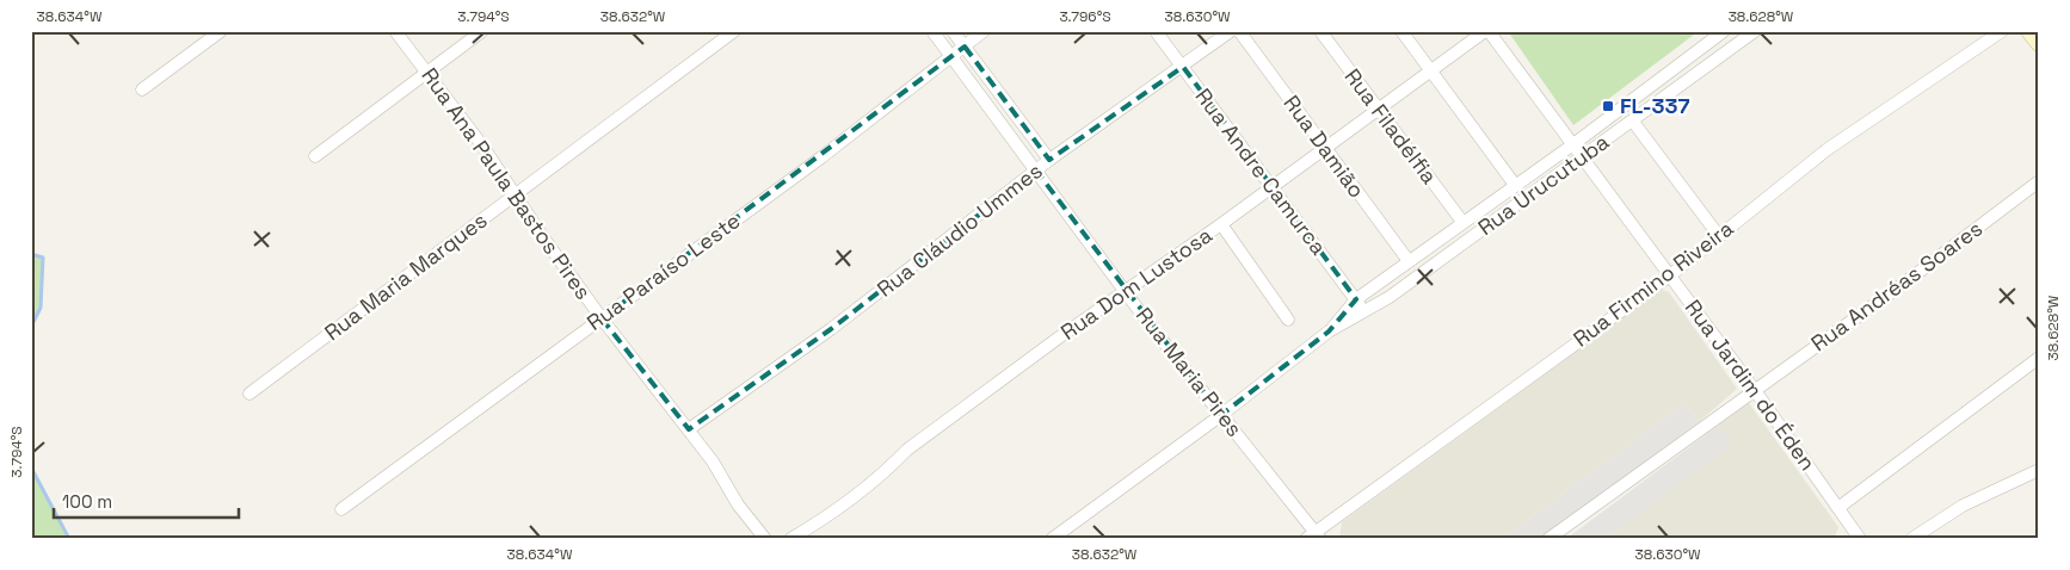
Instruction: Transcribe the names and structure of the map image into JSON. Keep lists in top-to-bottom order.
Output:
{
  "streets": {
    "street": [
      "Rua Filadélfia",
      "Rua Damião",
      "Rua Andre Camurca",
      "Rua Ana Paula Bastos Pires",
      "Rua Urucutuba",
      "Rua Cláudio Ummes",
      "Rua Paraíso Leste",
      "Rua Maria Marques",
      "Rua Dom Lustosa",
      "Rua Firmino Riveira",
      "Rua Andréas Soares",
      "Rua Maria Pires",
      "Rua Jardim do Éden"
    ]
  },
  "crossings": [
    ["Rua Filadélfia", "Rua Urucutuba"],
    ["Rua Filadélfia", "Rua Dom Lustosa"],
    ["Rua Damião", "Rua Urucutuba"],
    ["Rua Damião", "Rua Dom Lustosa"],
    ["Rua Andre Camurca", "Rua Urucutuba"],
    ["Rua Andre Camurca", "Rua Cláudio Ummes"],
    ["Rua Andre Camurca", "Rua Dom Lustosa"],
    ["Rua Ana Paula Bastos Pires", "Rua Cláudio Ummes"],
    ["Rua Ana Paula Bastos Pires", "Rua Paraíso Leste"],
    ["Rua Ana Paula Bastos Pires", "Rua Maria Marques"],
    ["Rua Urucutuba", "Rua Maria Pires"],
    ["Rua Urucutuba", "Rua Jardim do Éden"],
    ["Rua Cláudio Ummes", "Rua Maria Pires"],
    ["Rua Paraíso Leste", "Rua Maria Pires"],
    ["Rua Dom Lustosa", "Rua Maria Pires"],
    ["Rua Dom Lustosa", "Rua Jardim do Éden"],
    ["Rua Firmino Riveira", "Rua Maria Pires"],
    ["Rua Firmino Riveira", "Rua Jardim do Éden"],
    ["Rua Andréas Soares", "Rua Jardim do Éden"]
  ],
  "places": {
    "transit": ["FL-337"]
  },
  "scale_bar": "100 m",
  "coordinates": [
    "38.634°W",
    "3.794°S",
    "38.632°W",
    "3.796°S",
    "38.630°W",
    "38.628°W"
  ]
}
